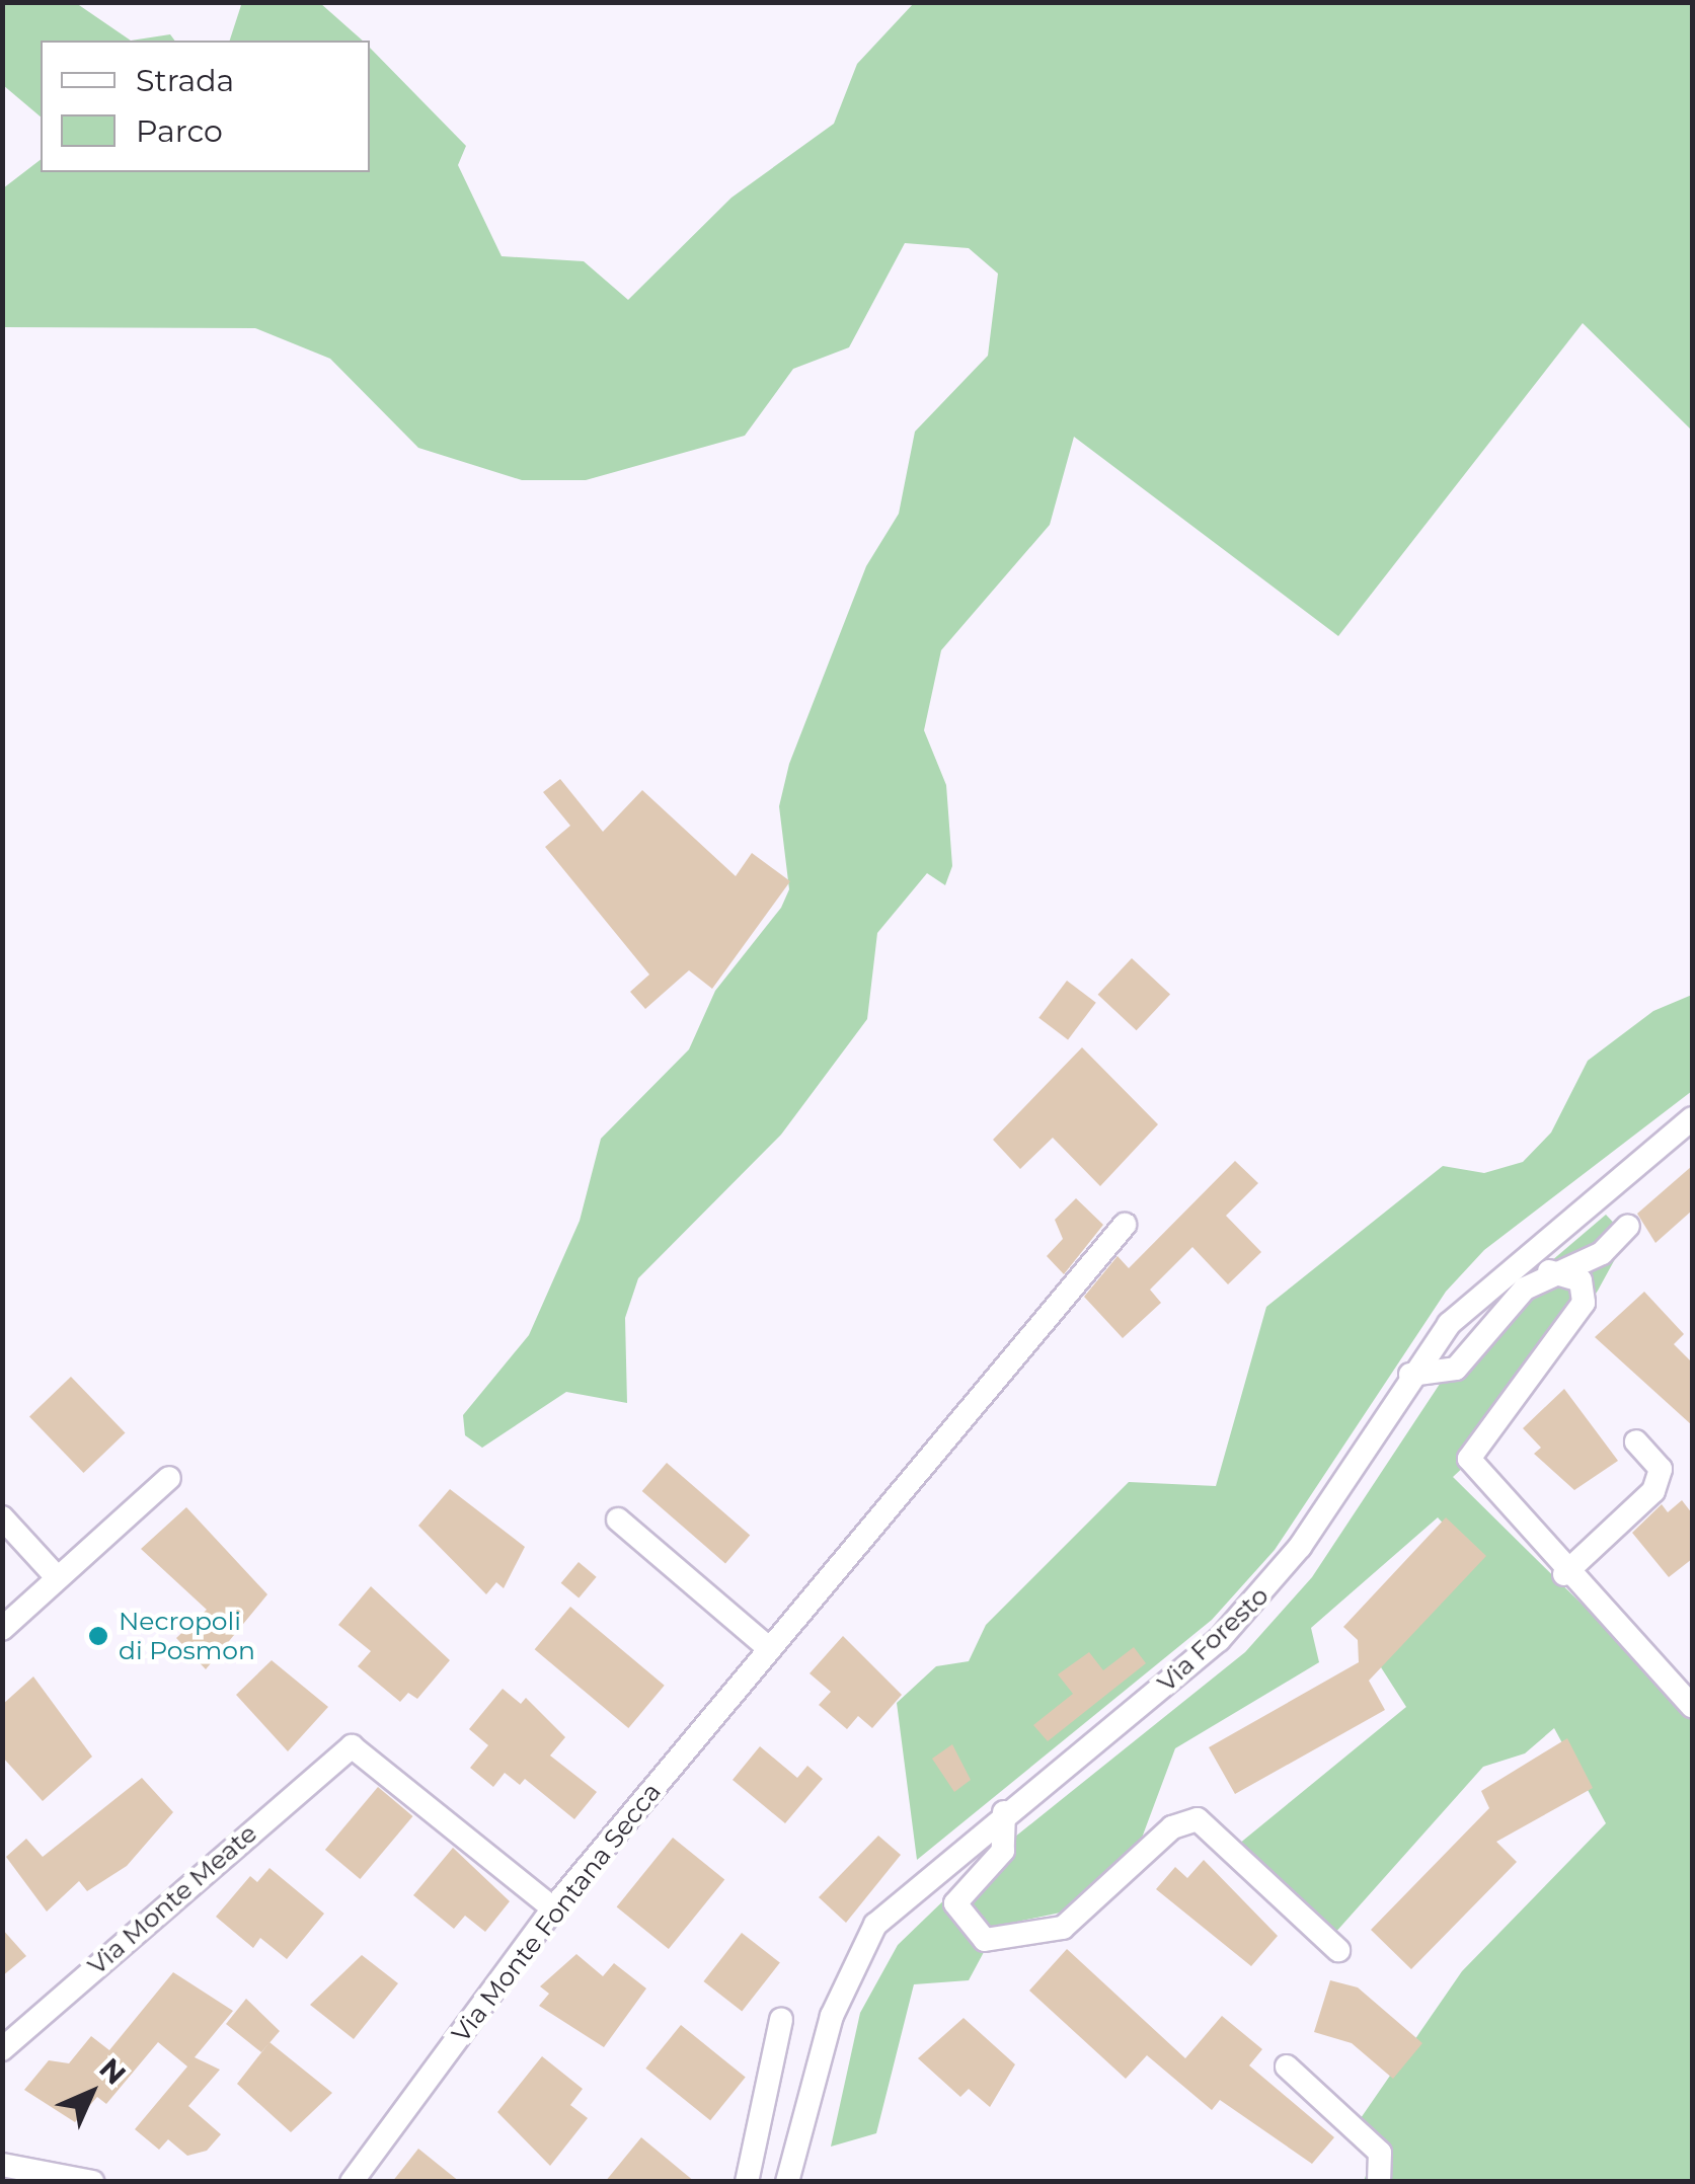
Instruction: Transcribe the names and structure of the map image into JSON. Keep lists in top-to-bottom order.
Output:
{
  "streets": {
    "street": ["Via Foresto", "Via Monte Meate", "Via Monte Fontana Secca"]
  },
  "crossings": [
    ["Via Monte Meate", "Via Monte Fontana Secca"]
  ],
  "places": ["Necropoli di Posmon"],
  "legend": ["Strada", "Parco"],
  "north": "top right"
}
